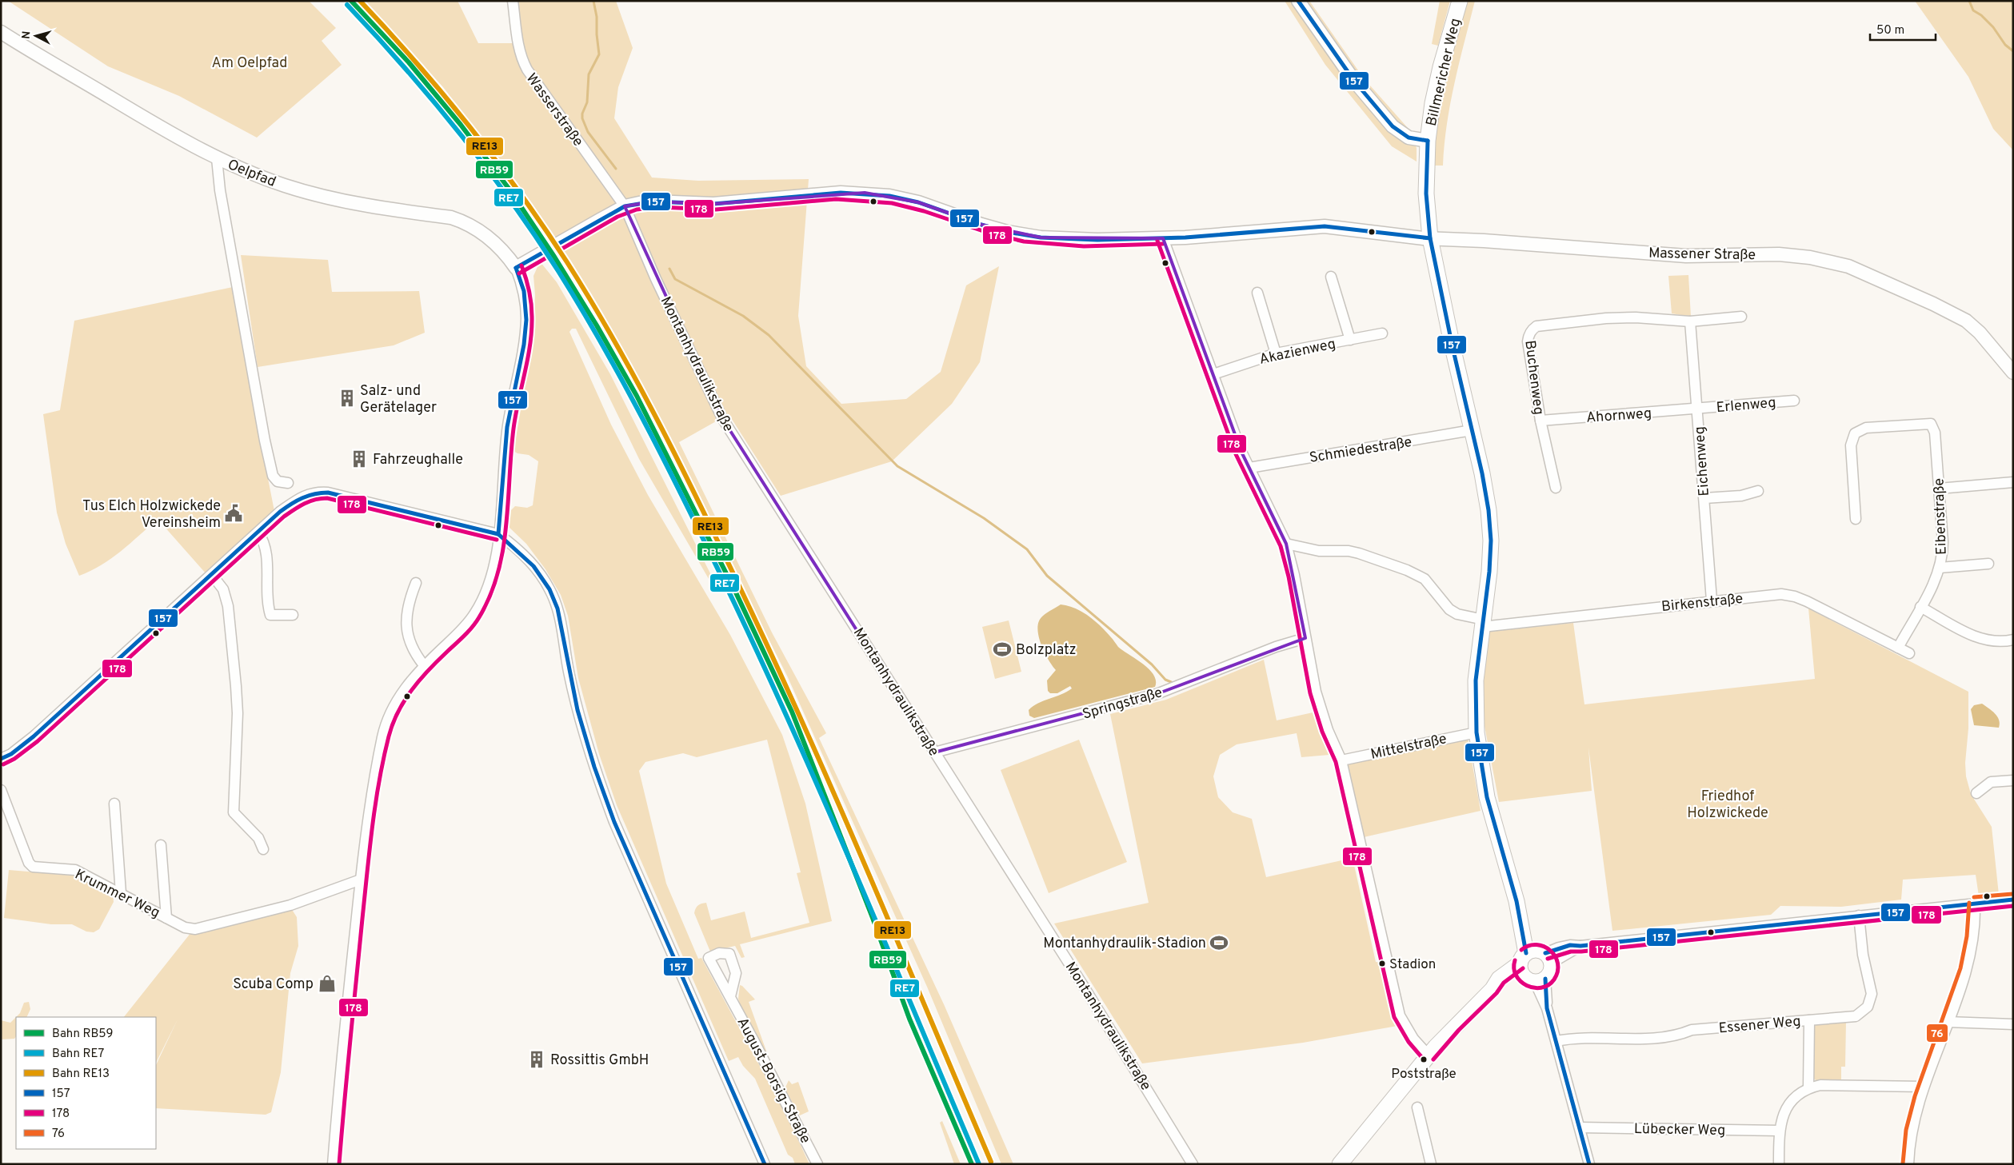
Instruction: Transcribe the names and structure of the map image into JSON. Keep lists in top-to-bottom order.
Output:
{
  "streets": {
    "main road": ["Billmericher Weg"],
    "street": [
      "Wasserstraße",
      "Oelpfad",
      "Massener Straße",
      "Akazienweg",
      "Montanhydraulikstraße",
      "Buchenweg",
      "Erlenweg",
      "Ahornweg",
      "Schmiedestraße",
      "Eichenweg",
      "Eibenstraße",
      "Birkenstraße",
      "Springstraße",
      "Mittelstraße",
      "Krummer Weg",
      "Essener Weg",
      "August-Borsig-Straße",
      "Lübecker Weg"
    ]
  },
  "crossings": [
    ["Billmericher Weg", "Massener Straße"],
    ["Billmericher Weg", "Schmiedestraße"],
    ["Billmericher Weg", "Birkenstraße"],
    ["Billmericher Weg", "Mittelstraße"],
    ["Wasserstraße", "Massener Straße"],
    ["Wasserstraße", "Montanhydraulikstraße"],
    ["Oelpfad", "Massener Straße"],
    ["Massener Straße", "Montanhydraulikstraße"],
    ["Montanhydraulikstraße", "Springstraße"],
    ["Buchenweg", "Ahornweg"],
    ["Buchenweg", "Eichenweg"],
    ["Erlenweg", "Ahornweg"],
    ["Erlenweg", "Eichenweg"],
    ["Ahornweg", "Eichenweg"],
    ["Eichenweg", "Birkenstraße"],
    ["Eibenstraße", "Birkenstraße"]
  ],
  "parks": ["Am Oelpfad", "Friedhof Holzwickede"],
  "places": {
    "building": ["Salz- und Gerätelager", "Fahrzeughalle", "Rossittis GmbH"],
    "public building": ["Tus Elch Holzwickede Vereinsheim"],
    "sports": ["Bolzplatz", "Montanhydraulik-Stadion"],
    "other": ["Stadion", "Poststraße"],
    "shop": ["Scuba Comp"]
  },
  "lines": [
    "rail line RB59",
    "rail line RE13",
    "transit line 157",
    "rail line RE7",
    "transit line 178",
    "transit line 76"
  ],
  "legend": [
    "Bahn RB59",
    "Bahn RE7",
    "Bahn RE13",
    "157",
    "178",
    "76"
  ],
  "scale_bar": "50 m",
  "north": "left"
}
